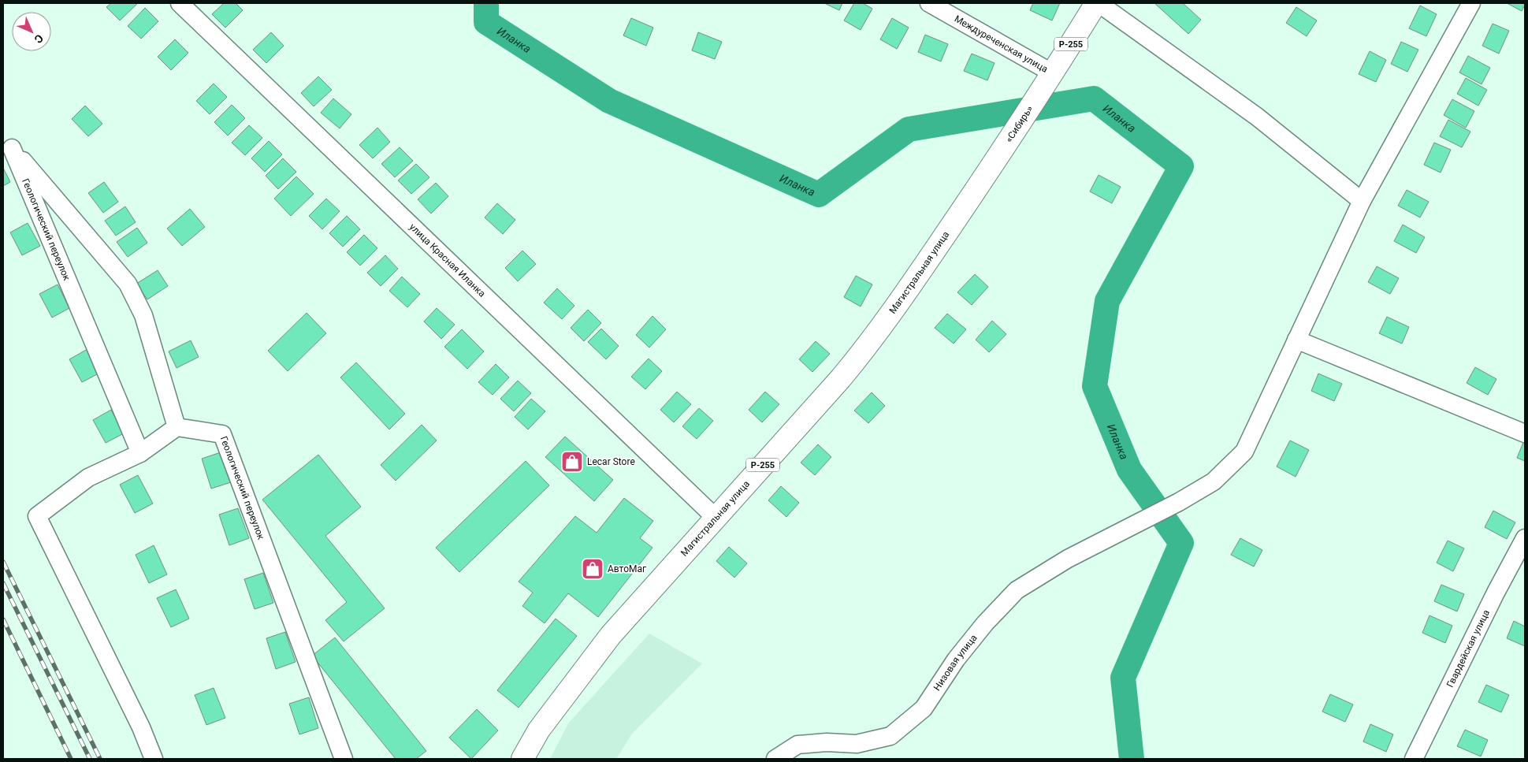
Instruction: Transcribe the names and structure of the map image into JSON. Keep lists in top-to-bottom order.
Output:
{
  "streets": {
    "main road": ["Р-255", "«Сибирь»", "Магистральная улица"],
    "street": [
      "Междуреченская улица",
      "Геологический переулок",
      "улица Красная Иланка",
      "Гвардейская улица",
      "Низовая улица"
    ]
  },
  "crossings": [
    ["Междуреченская улица", "Р-255"],
    ["Междуреченская улица", "«Сибирь»"],
    ["Р-255", "«Сибирь»"],
    ["«Сибирь»", "Магистральная улица"],
    ["улица Красная Иланка", "Магистральная улица"]
  ],
  "water": ["Иланка"],
  "places": {
    "shop": ["Lecar Store", "АвтоМаг"]
  },
  "north": "bottom right"
}
